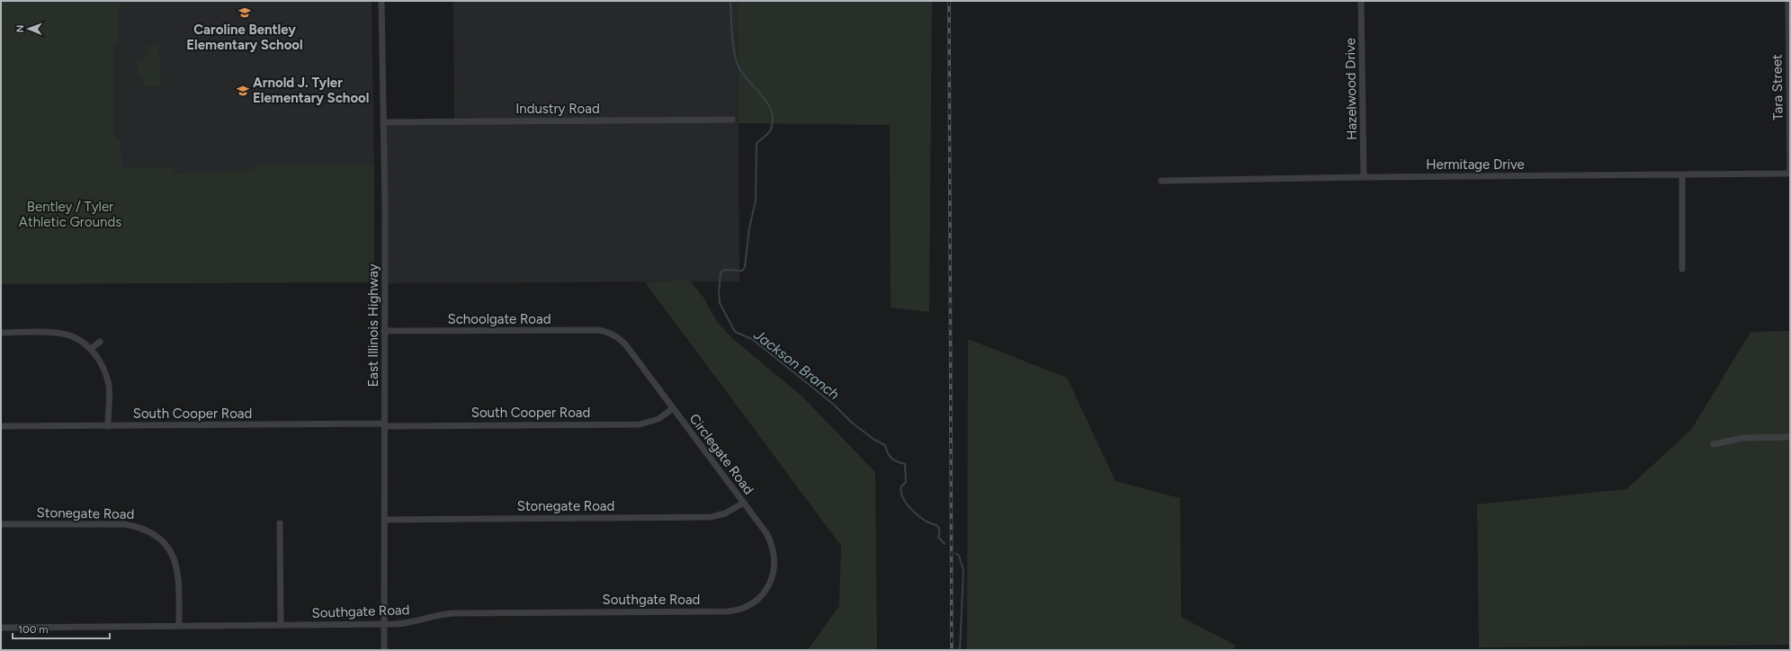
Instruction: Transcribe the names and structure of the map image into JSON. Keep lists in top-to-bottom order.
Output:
{
  "streets": {
    "street": [
      "Tara Street",
      "Hazelwood Drive",
      "Industry Road",
      "Hermitage Drive",
      "Schoolgate Road",
      "East Illinois Highway",
      "South Cooper Road",
      "Circlegate Road",
      "Stonegate Road",
      "Southgate Road"
    ]
  },
  "crossings": [
    ["Tara Street", "Hermitage Drive"],
    ["Hazelwood Drive", "Hermitage Drive"],
    ["Industry Road", "East Illinois Highway"],
    ["Schoolgate Road", "East Illinois Highway"],
    ["Schoolgate Road", "Circlegate Road"],
    ["East Illinois Highway", "South Cooper Road"],
    ["East Illinois Highway", "Stonegate Road"],
    ["East Illinois Highway", "Southgate Road"],
    ["South Cooper Road", "Circlegate Road"],
    ["Circlegate Road", "Stonegate Road"],
    ["Circlegate Road", "Southgate Road"],
    ["Stonegate Road", "Southgate Road"]
  ],
  "water": ["Jackson Branch"],
  "parks": ["Bentley / Tyler Athletic Grounds"],
  "places": {
    "school or university": ["Caroline Bentley Elementary School", "Arnold J. Tyler Elementary School"]
  },
  "scale_bar": "100 m",
  "north": "left"
}
